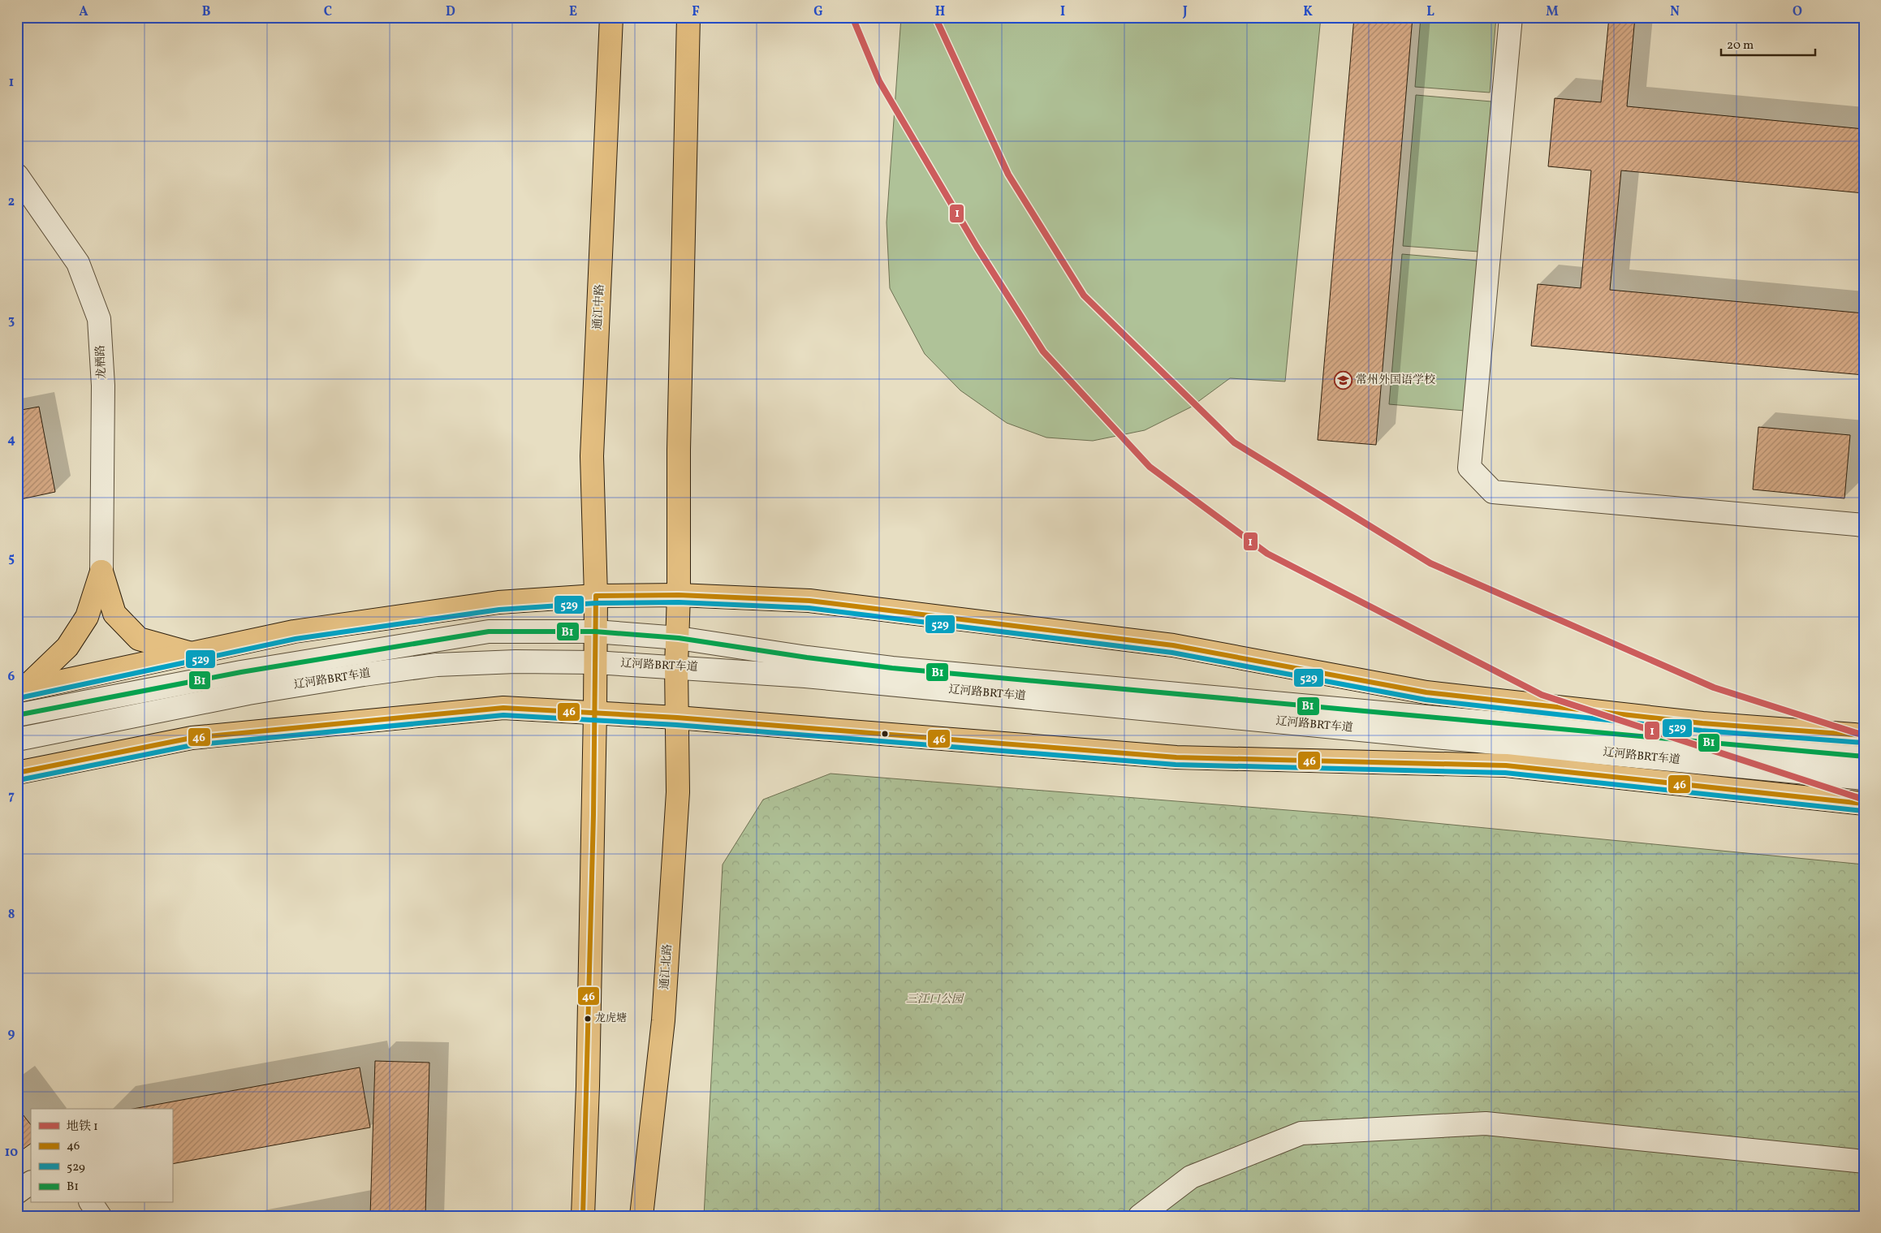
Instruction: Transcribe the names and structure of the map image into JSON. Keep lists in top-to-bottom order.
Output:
{
  "streets": {
    "main road": ["通江中路", "通江北路"],
    "street": ["龙栖路", "辽河路BRT车道"]
  },
  "crossings": [
    ["通江中路", "辽河路BRT车道"],
    ["辽河路BRT车道", "通江北路"]
  ],
  "parks": ["三江口公园"],
  "places": {
    "school or university": ["常州外国语学校"],
    "other": ["龙虎塘"]
  },
  "lines": [
    "metro line 1",
    "transit line 46",
    "transit line 529",
    "transit line B1"
  ],
  "legend": [
    "地铁 1",
    "46",
    "529",
    "B1"
  ],
  "scale_bar": "20 m",
  "grid": {
    "columns": [
      "A",
      "B",
      "C",
      "D",
      "E",
      "F",
      "G",
      "H",
      "I",
      "J",
      "K",
      "L",
      "M",
      "N",
      "O"
    ],
    "rows": [
      "1",
      "2",
      "3",
      "4",
      "5",
      "6",
      "7",
      "8",
      "9",
      "10"
    ]
  }
}
